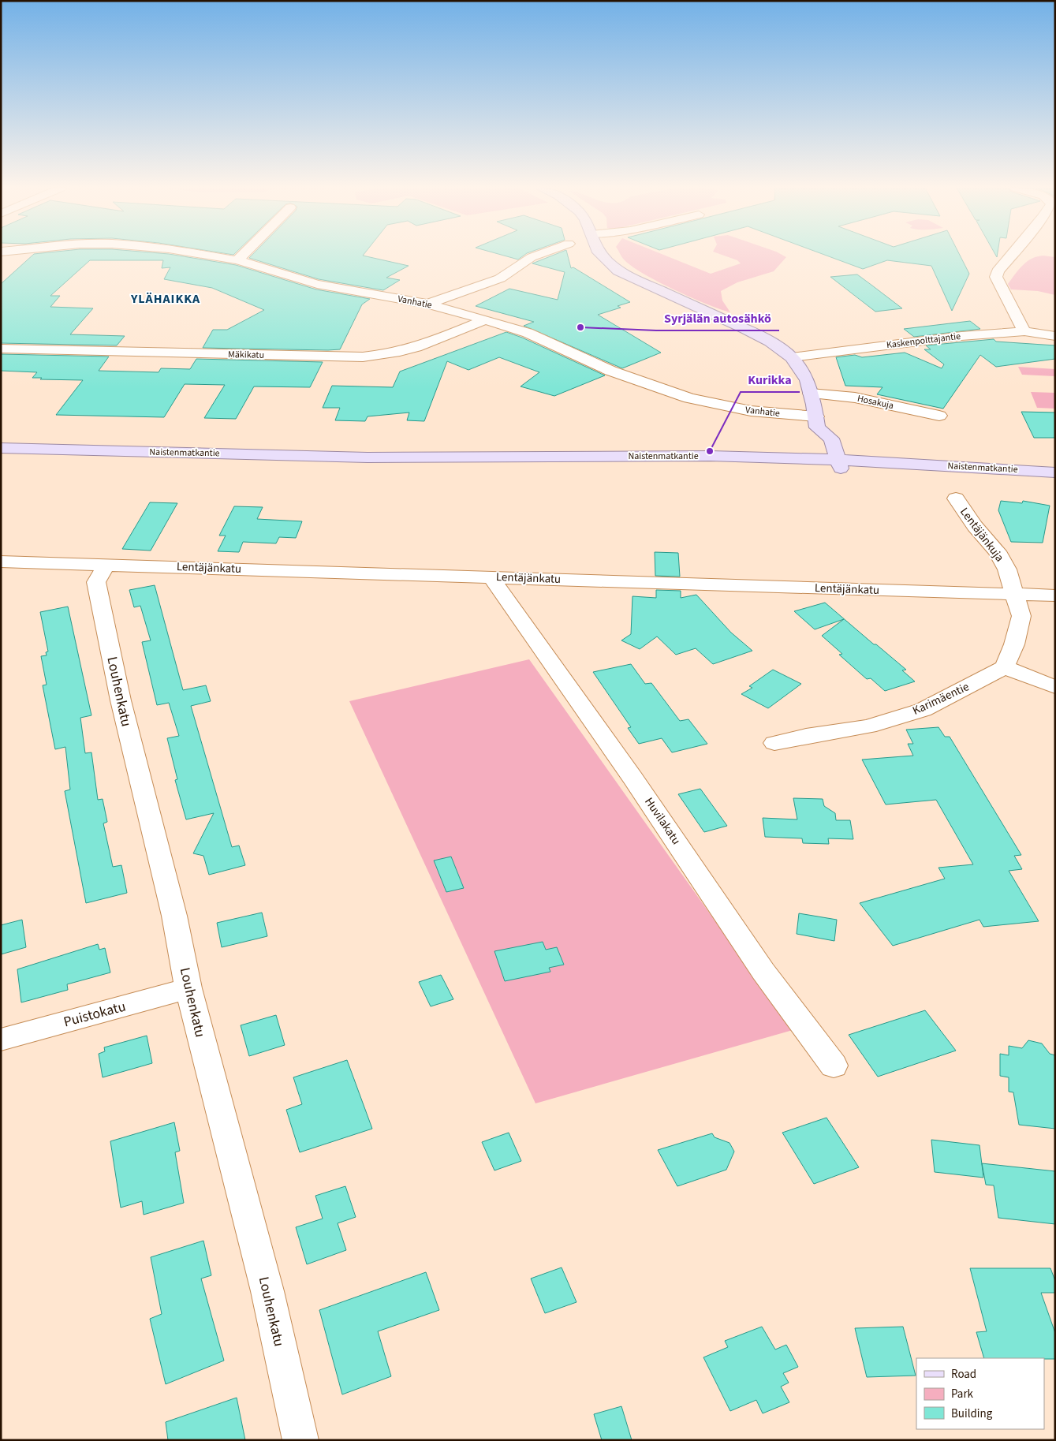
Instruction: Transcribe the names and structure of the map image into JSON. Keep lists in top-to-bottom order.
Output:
{
  "streets": {
    "main road": ["Naistenmatkantie"],
    "street": [
      "Vanhatie",
      "Kaskenpolttajantie",
      "Mäkikatu",
      "Hosakuja",
      "Lentäjänkuja",
      "Lentäjänkatu",
      "Louhenkatu",
      "Karimäentie",
      "Huvilakatu",
      "Puistokatu"
    ]
  },
  "crossings": [
    ["Vanhatie", "Mäkikatu"],
    ["Lentäjänkuja", "Lentäjänkatu"],
    ["Lentäjänkatu", "Louhenkatu"],
    ["Lentäjänkatu", "Huvilakatu"],
    ["Louhenkatu", "Puistokatu"]
  ],
  "districts": ["YLÄHAIKKA"],
  "places": ["Syrjälän autosähkö", "Kurikka"],
  "legend": ["Road", "Park", "Building"]
}
